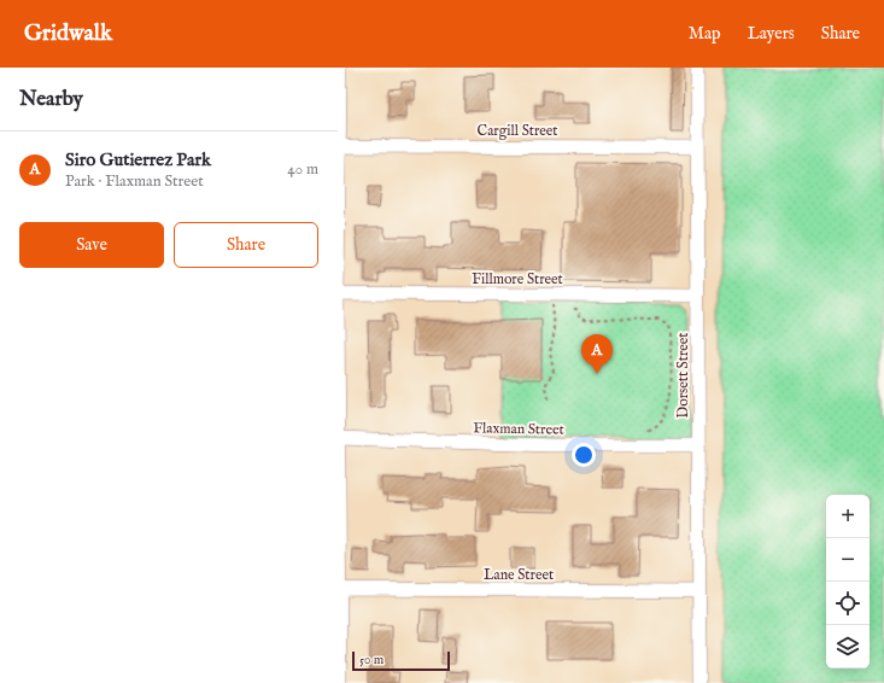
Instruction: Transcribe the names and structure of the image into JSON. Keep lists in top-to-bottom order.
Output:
{
  "streets": {
    "street": [
      "Cargill Street",
      "Fillmore Street",
      "Dorsett Street",
      "Flaxman Street",
      "Lane Street"
    ]
  },
  "crossings": [
    ["Cargill Street", "Dorsett Street"],
    ["Fillmore Street", "Dorsett Street"],
    ["Dorsett Street", "Flaxman Street"],
    ["Dorsett Street", "Lane Street"]
  ],
  "scale_bar": "50 m",
  "page": {
    "header": "Gridwalk",
    "nav": ["Map", "Layers", "Share"],
    "heading": "Nearby",
    "list": [
      {
        "mark": "A",
        "name": "Siro Gutierrez Park",
        "note": "Park · Flaxman Street",
        "value": "40 m"
      }
    ],
    "buttons": ["Save", "Share"],
    "pins": "A",
    "map_buttons": ["+", "−"],
    "scale": "50 m"
  }
}
